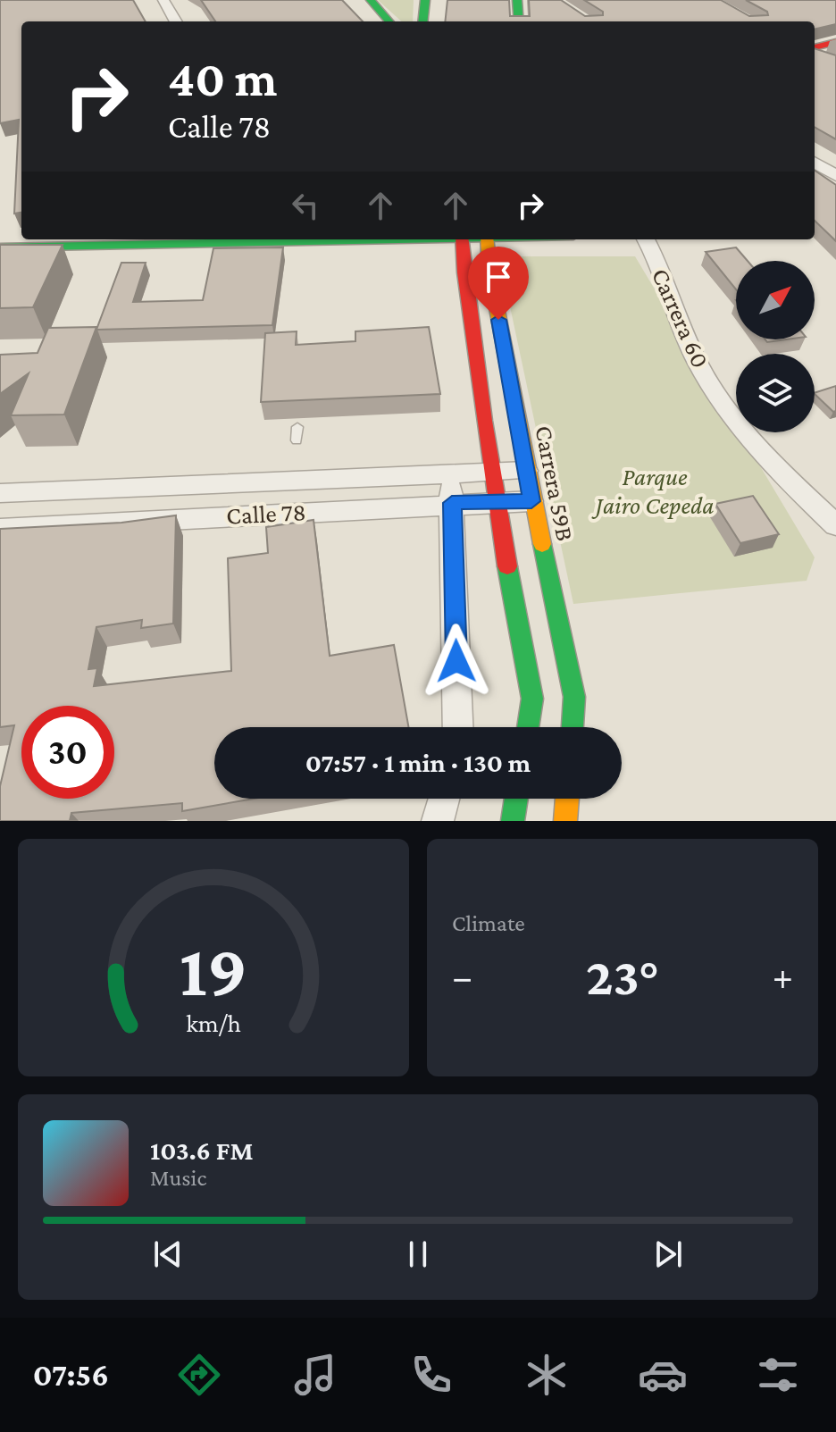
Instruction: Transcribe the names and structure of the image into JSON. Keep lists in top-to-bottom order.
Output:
{
  "streets": {
    "street": ["Carrera 60", "Carrera 59B", "Calle 78"]
  },
  "crossings": [
    ["Carrera 59B", "Calle 78"]
  ],
  "parks": ["Parque Jairo Cepeda"],
  "north": "top right",
  "page": {
    "turn": ["40 m", "Calle 78"],
    "limit": "30",
    "trip": "07:57 · 1 min · 130 m",
    "tile": "Climate",
    "heat": ["−", "23°", "+"],
    "song": ["103.6 FM", "Music"],
    "tabs": "07:56",
    "gauge": ["19", "km/h"]
  }
}
